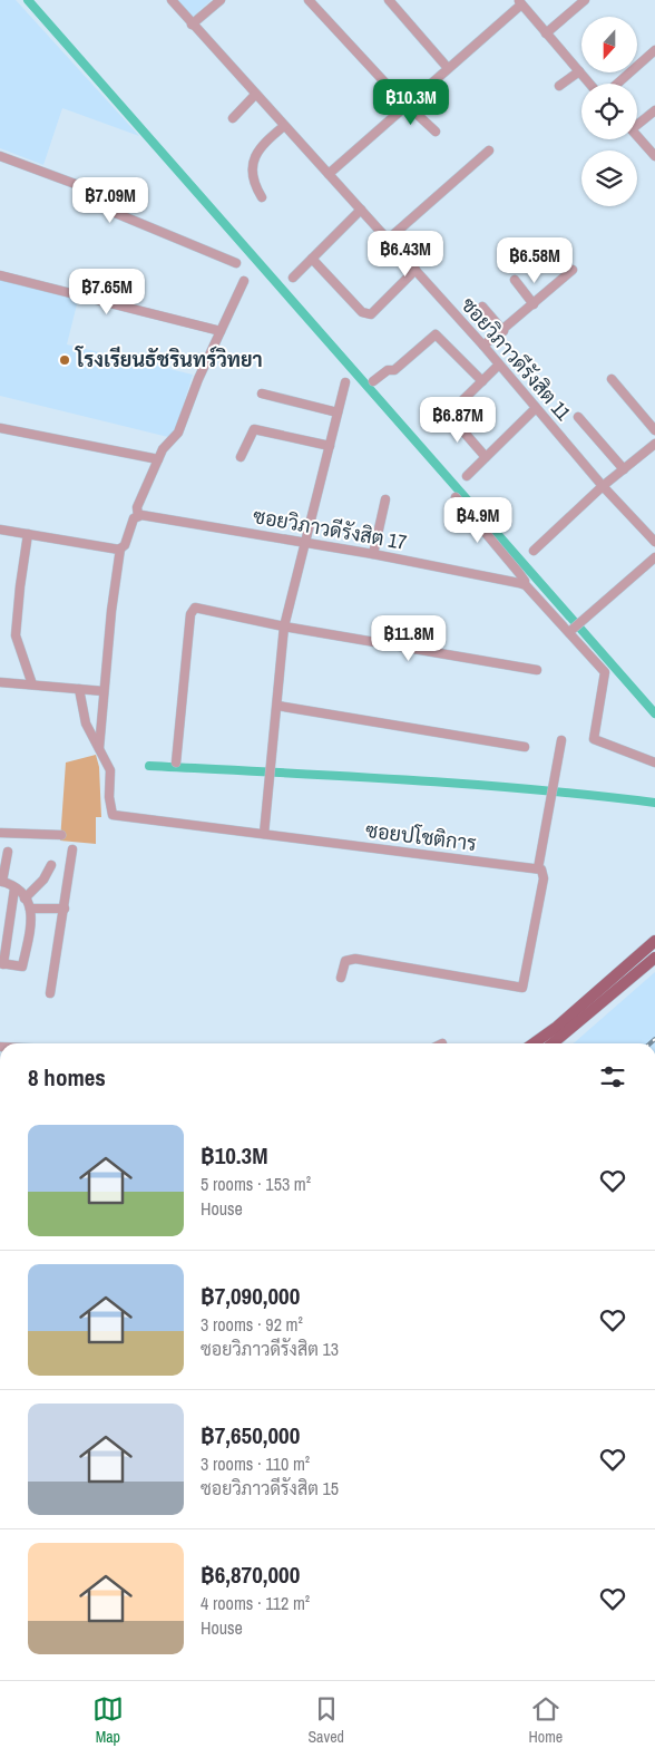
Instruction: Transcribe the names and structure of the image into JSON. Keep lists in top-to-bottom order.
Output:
{
  "streets": {
    "street": ["ซอยวิภาวดีรังสิต 11", "ซอยวิภาวดีรังสิต 17", "ซอยปโชติการ"]
  },
  "places": ["โรงเรียนธัชรินทร์วิทยา"],
  "north": "bottom",
  "page": {
    "price": [
      "฿10.3M",
      "฿7.09M",
      "฿6.43M",
      "฿6.58M",
      "฿7.65M",
      "฿6.87M",
      "฿4.9M",
      "฿11.8M"
    ],
    "heading": "8 homes",
    "list": [
      {
        "name": "฿10.3M",
        "note": "5 rooms · 153 m² · House"
      },
      {
        "name": "฿7,090,000",
        "note": "3 rooms · 92 m² · ซอยวิภาวดีรังสิต 13"
      },
      {
        "name": "฿7,650,000",
        "note": "3 rooms · 110 m² · ซอยวิภาวดีรังสิต 15"
      },
      {
        "name": "฿6,870,000",
        "note": "4 rooms · 112 m² · House"
      }
    ],
    "tabs": ["Map", "Saved", "Home"]
  }
}
